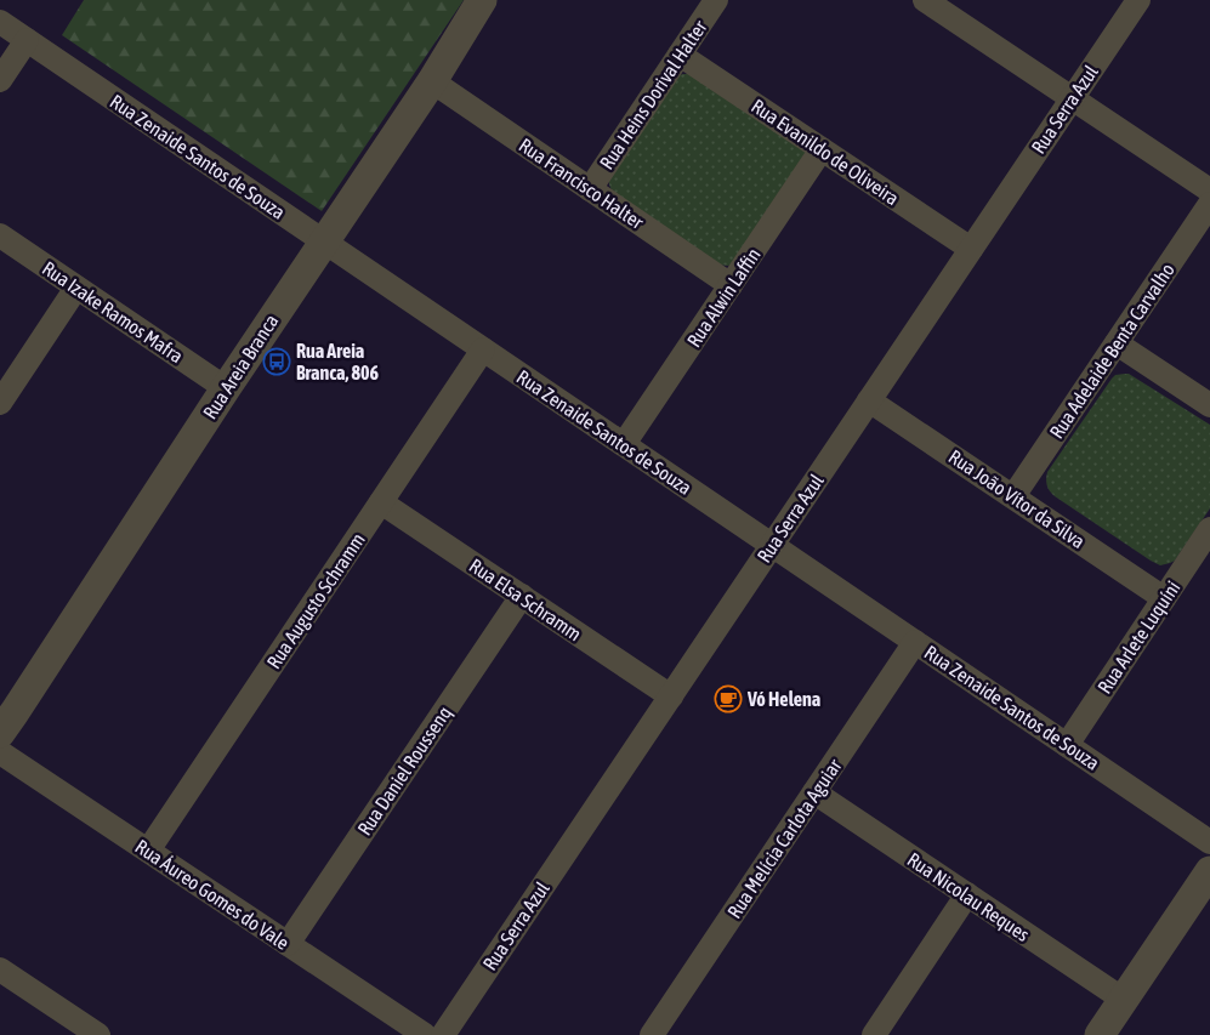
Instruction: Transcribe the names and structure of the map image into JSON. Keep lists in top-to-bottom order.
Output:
{
  "streets": {
    "street": [
      "Rua Heins Dorival Halter",
      "Rua Serra Azul",
      "Rua Evanildo de Oliveira",
      "Rua Zenaide Santos de Souza",
      "Rua Francisco Halter",
      "Rua Alwin Laffin",
      "Rua Izake Ramos Mafra",
      "Rua Adelaide Benta Carvalho",
      "Rua Areia Branca",
      "Rua João Vítor da Silva",
      "Rua Elsa Schramm",
      "Rua Augusto Schramm",
      "Rua Arlete Luquíni",
      "Rua Daniel Roussenq",
      "Rua Melícia Carlota Aguiar",
      "Rua Áureo Gomes do Vale",
      "Rua Nicolau Reques"
    ]
  },
  "crossings": [
    ["Rua Heins Dorival Halter", "Rua Evanildo de Oliveira"],
    ["Rua Heins Dorival Halter", "Rua Francisco Halter"],
    ["Rua Serra Azul", "Rua Evanildo de Oliveira"],
    ["Rua Serra Azul", "Rua Zenaide Santos de Souza"],
    ["Rua Serra Azul", "Rua João Vítor da Silva"],
    ["Rua Serra Azul", "Rua Elsa Schramm"],
    ["Rua Evanildo de Oliveira", "Rua Alwin Laffin"],
    ["Rua Zenaide Santos de Souza", "Rua Alwin Laffin"],
    ["Rua Zenaide Santos de Souza", "Rua Areia Branca"],
    ["Rua Zenaide Santos de Souza", "Rua Augusto Schramm"],
    ["Rua Zenaide Santos de Souza", "Rua Arlete Luquíni"],
    ["Rua Zenaide Santos de Souza", "Rua Melícia Carlota Aguiar"],
    ["Rua Francisco Halter", "Rua Alwin Laffin"],
    ["Rua Francisco Halter", "Rua Areia Branca"],
    ["Rua Izake Ramos Mafra", "Rua Areia Branca"],
    ["Rua Adelaide Benta Carvalho", "Rua João Vítor da Silva"],
    ["Rua João Vítor da Silva", "Rua Arlete Luquíni"],
    ["Rua Elsa Schramm", "Rua Augusto Schramm"],
    ["Rua Elsa Schramm", "Rua Daniel Roussenq"],
    ["Rua Augusto Schramm", "Rua Áureo Gomes do Vale"],
    ["Rua Daniel Roussenq", "Rua Áureo Gomes do Vale"],
    ["Rua Melícia Carlota Aguiar", "Rua Nicolau Reques"]
  ],
  "places": {
    "bus stop": ["Rua Areia Branca, 806"],
    "cafe": ["Vó Helena"]
  }
}
